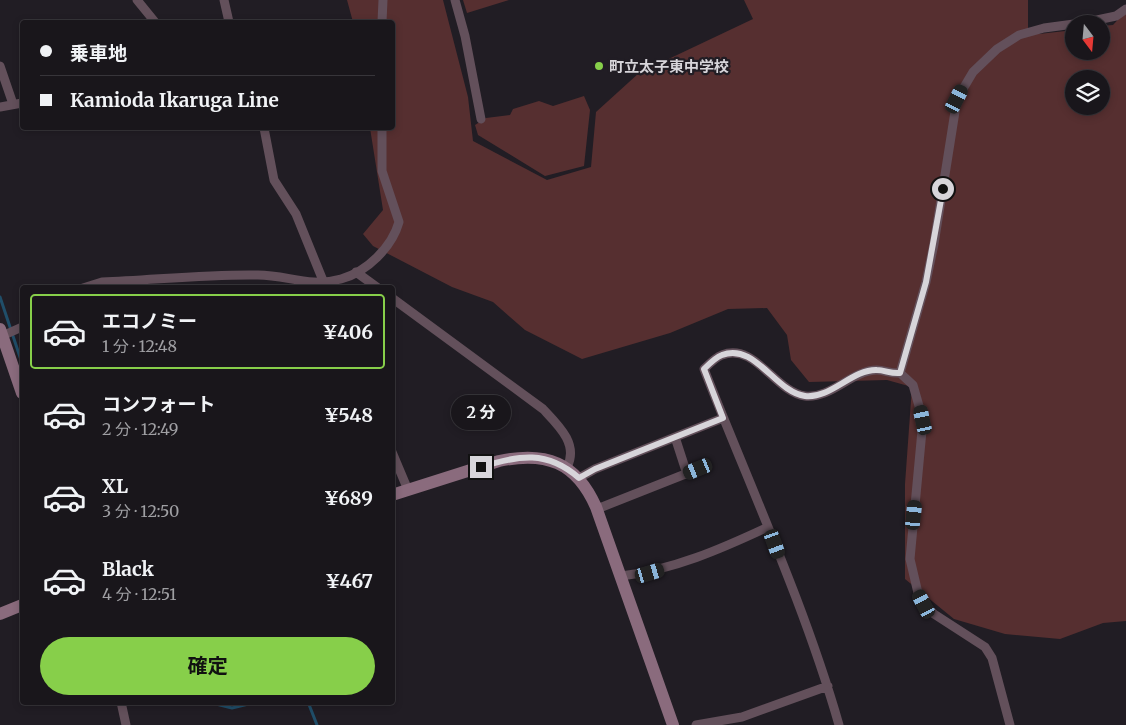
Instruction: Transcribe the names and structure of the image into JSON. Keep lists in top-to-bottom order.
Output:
{
  "places": ["町立太子東中学校"],
  "north": "bottom",
  "page": {
    "banner": ["乗車地", "Kamioda Ikaruga Line"],
    "list": [
      {
        "name": "エコノミー",
        "note": "1 分 · 12:48",
        "value": "¥406"
      },
      {
        "name": "コンフォート",
        "note": "2 分 · 12:49",
        "value": "¥548"
      },
      {
        "name": "XL",
        "note": "3 分 · 12:50",
        "value": "¥689"
      },
      {
        "name": "Black",
        "note": "4 分 · 12:51",
        "value": "¥467"
      }
    ],
    "bubble": "2 分",
    "buttons": "確定"
  }
}
